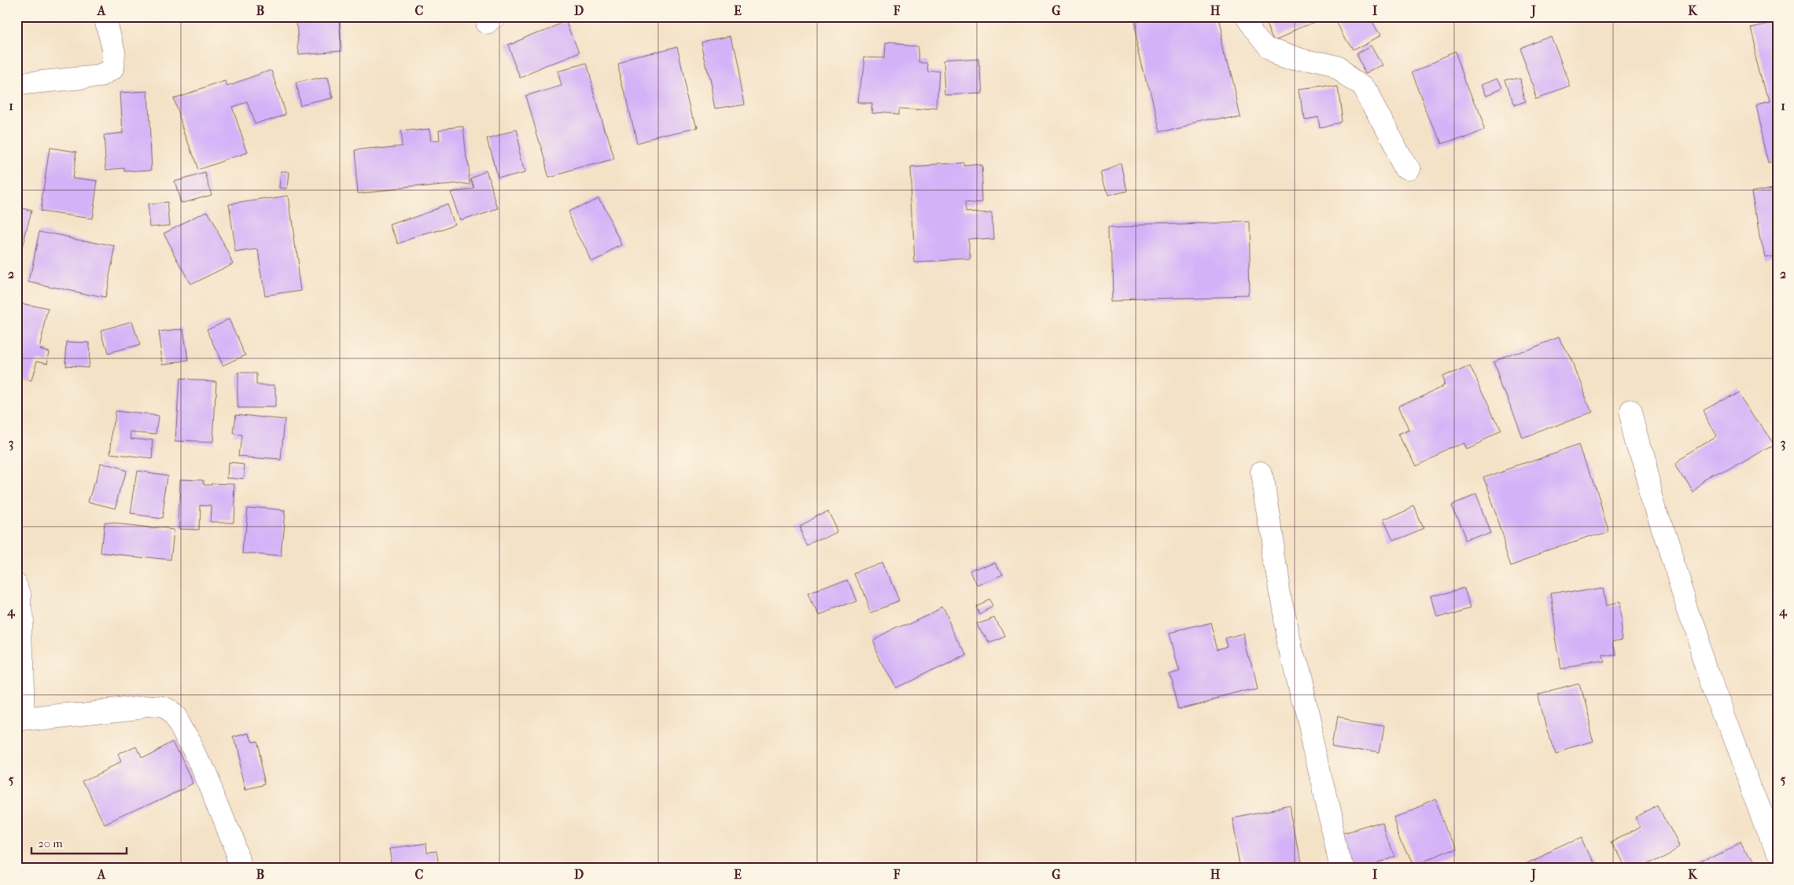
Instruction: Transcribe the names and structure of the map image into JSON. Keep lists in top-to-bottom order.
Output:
{
  "scale_bar": "20 m",
  "grid": {
    "columns": [
      "A",
      "B",
      "C",
      "D",
      "E",
      "F",
      "G",
      "H",
      "I",
      "J",
      "K"
    ],
    "rows": [
      "1",
      "2",
      "3",
      "4",
      "5"
    ]
  }
}
